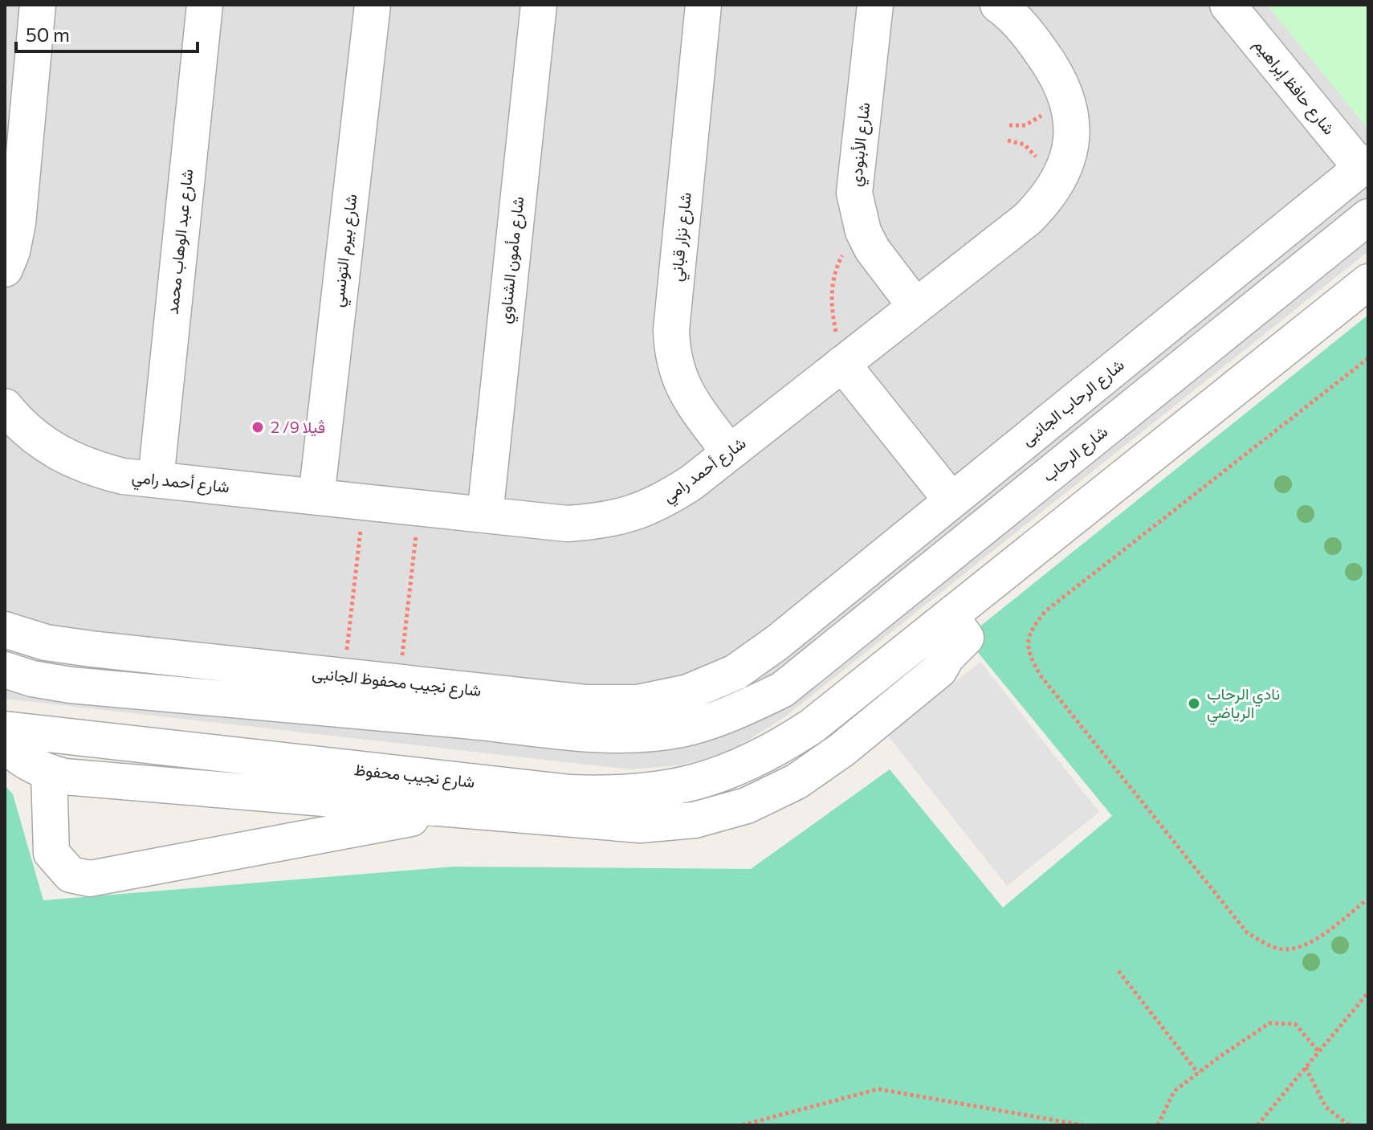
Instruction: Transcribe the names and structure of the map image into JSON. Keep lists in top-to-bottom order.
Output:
{
  "streets": {
    "street": [
      "شارع حافظ إبراهيم",
      "شارع الأبنودي",
      "شارع نزار قباني",
      "شارع عبد الوهاب محمد",
      "شارع بيرم التونسي",
      "شارع مأمون الشناوي",
      "شارع الرحاب الجانبى",
      "شارع الرحاب",
      "شارع أحمد رامي",
      "شارع نجيب محفوظ الجانبى",
      "شارع نجيب محفوظ"
    ]
  },
  "crossings": [
    ["شارع حافظ إبراهيم", "شارع الرحاب الجانبى"],
    ["شارع الأبنودي", "شارع أحمد رامي"],
    ["شارع نزار قباني", "شارع أحمد رامي"],
    ["شارع عبد الوهاب محمد", "شارع أحمد رامي"],
    ["شارع بيرم التونسي", "شارع أحمد رامي"],
    ["شارع مأمون الشناوي", "شارع أحمد رامي"],
    ["شارع الرحاب الجانبى", "شارع نجيب محفوظ الجانبى"]
  ],
  "places": ["ڤيلا 9/ 2", "نادي الرحاب الرياضي"],
  "scale_bar": "50 m"
}
